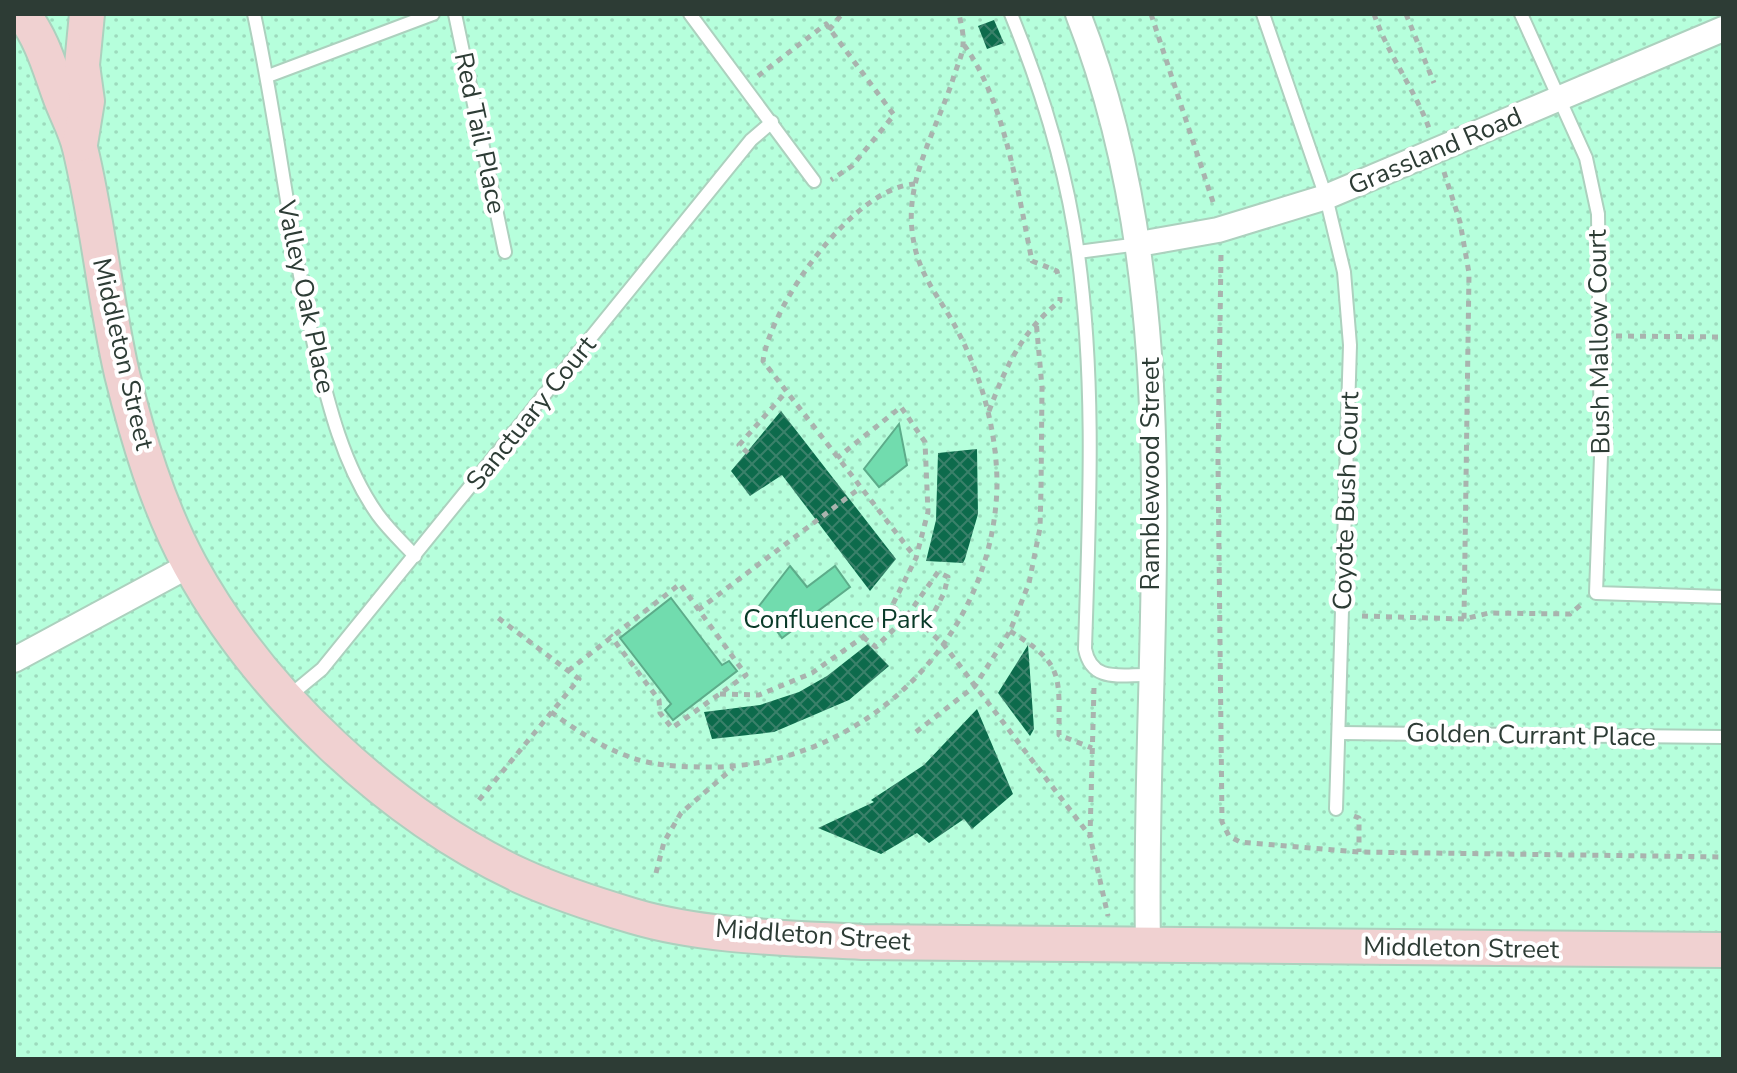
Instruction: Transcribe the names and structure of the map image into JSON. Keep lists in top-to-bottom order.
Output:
{
  "streets": {
    "street": ["Grassland Road", "Middleton Street", "Ramblewood Street"],
    "lane": [
      "Red Tail Place",
      "Valley Oak Place",
      "Bush Mallow Court",
      "Sanctuary Court",
      "Coyote Bush Court",
      "Golden Currant Place"
    ]
  },
  "crossings": [
    ["Grassland Road", "Bush Mallow Court"],
    ["Grassland Road", "Ramblewood Street"],
    ["Grassland Road", "Coyote Bush Court"],
    ["Valley Oak Place", "Sanctuary Court"],
    ["Middleton Street", "Sanctuary Court"],
    ["Middleton Street", "Ramblewood Street"],
    ["Coyote Bush Court", "Golden Currant Place"]
  ],
  "parks": ["Confluence Park"]
}
